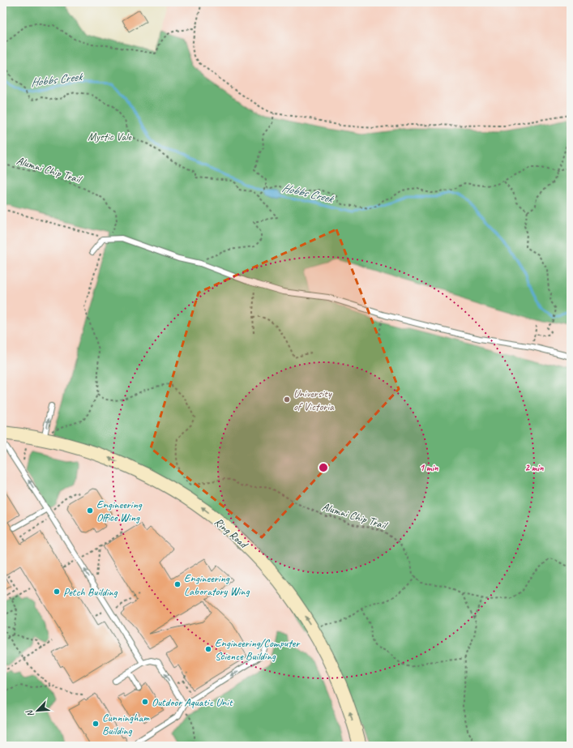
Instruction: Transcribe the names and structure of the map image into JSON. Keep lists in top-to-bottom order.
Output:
{
  "streets": {
    "street": ["Ring Road"],
    "path": ["Alumni Chip Trail"]
  },
  "one_way": ["Ring Road"],
  "water": ["Hobbs Creek"],
  "parks": ["Mystic Vale"],
  "places": [
    "University of Victoria",
    "Engineering Office Wing",
    "Engineering Laboratory Wing",
    "Petch Building",
    "Engineering/Computer Science Building",
    "Outdoor Aquatic Unit",
    "Cunningham Building"
  ],
  "north": "bottom left",
  "rings": ["1 min", "2 min"]
}
